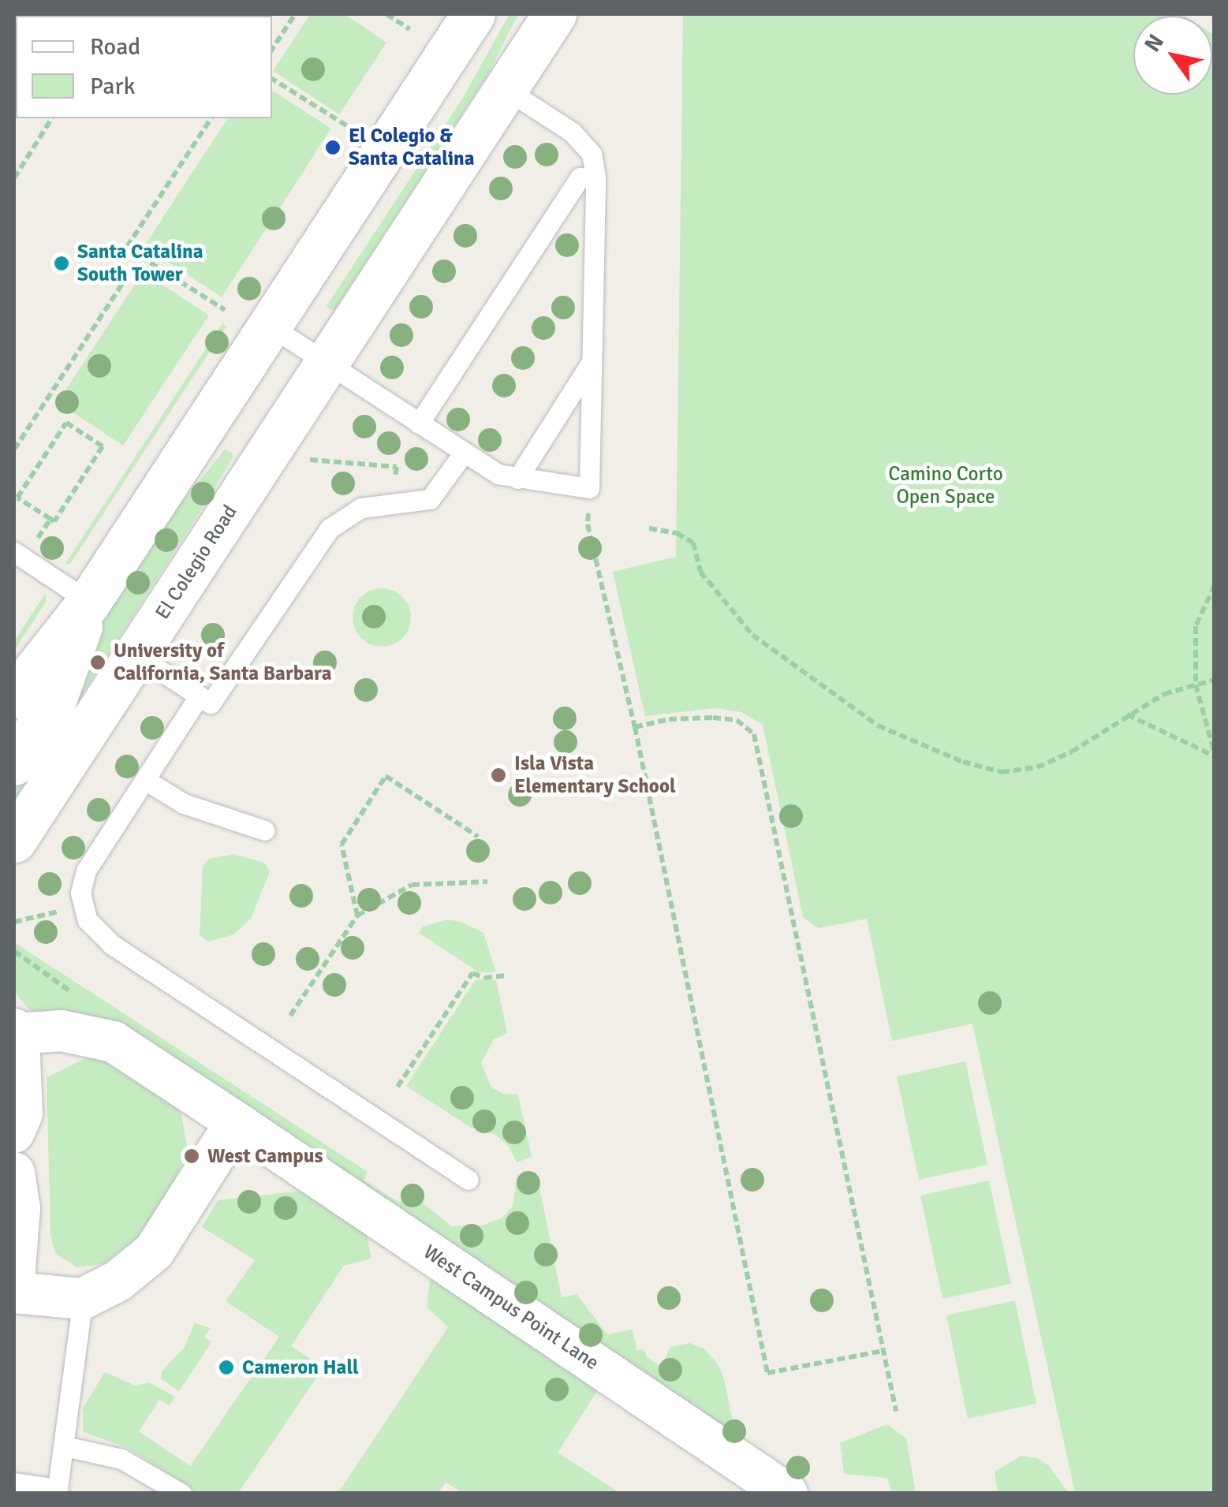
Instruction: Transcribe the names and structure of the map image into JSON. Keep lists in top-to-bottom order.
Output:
{
  "streets": {
    "main road": ["El Colegio Road"],
    "street": ["West Campus Point Lane"]
  },
  "parks": ["Camino Corto Open Space"],
  "places": [
    "El Colegio & Santa Catalina",
    "Santa Catalina South Tower",
    "University of California, Santa Barbara",
    "Isla Vista Elementary School",
    "West Campus",
    "Cameron Hall"
  ],
  "legend": ["Road", "Park"],
  "north": "top left"
}
